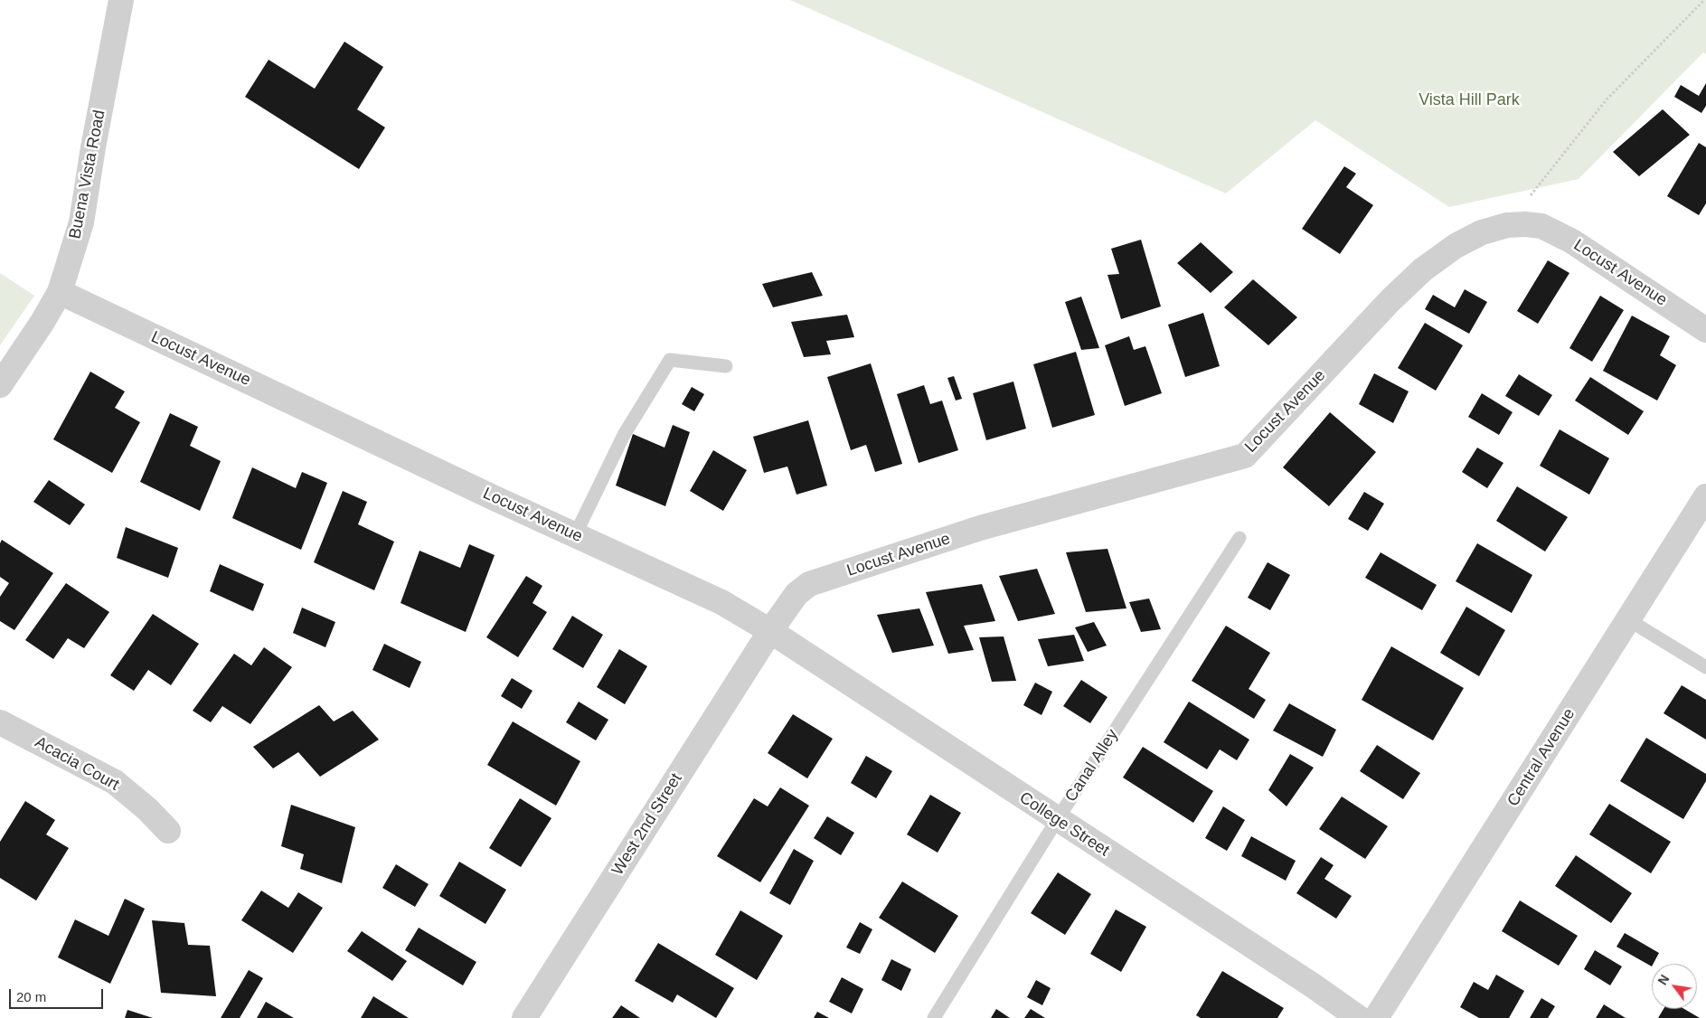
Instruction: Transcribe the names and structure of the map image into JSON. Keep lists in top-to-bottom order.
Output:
{
  "streets": {
    "street": [
      "Buena Vista Road",
      "Locust Avenue",
      "Central Avenue",
      "Acacia Court",
      "West 2nd Street",
      "College Street"
    ],
    "lane": ["Canal Alley"]
  },
  "crossings": [
    ["Buena Vista Road", "Locust Avenue"],
    ["Locust Avenue", "West 2nd Street"],
    ["Locust Avenue", "College Street"],
    ["Canal Alley", "College Street"],
    ["West 2nd Street", "College Street"]
  ],
  "parks": ["Vista Hill Park"],
  "scale_bar": "20 m",
  "north": "top left"
}
